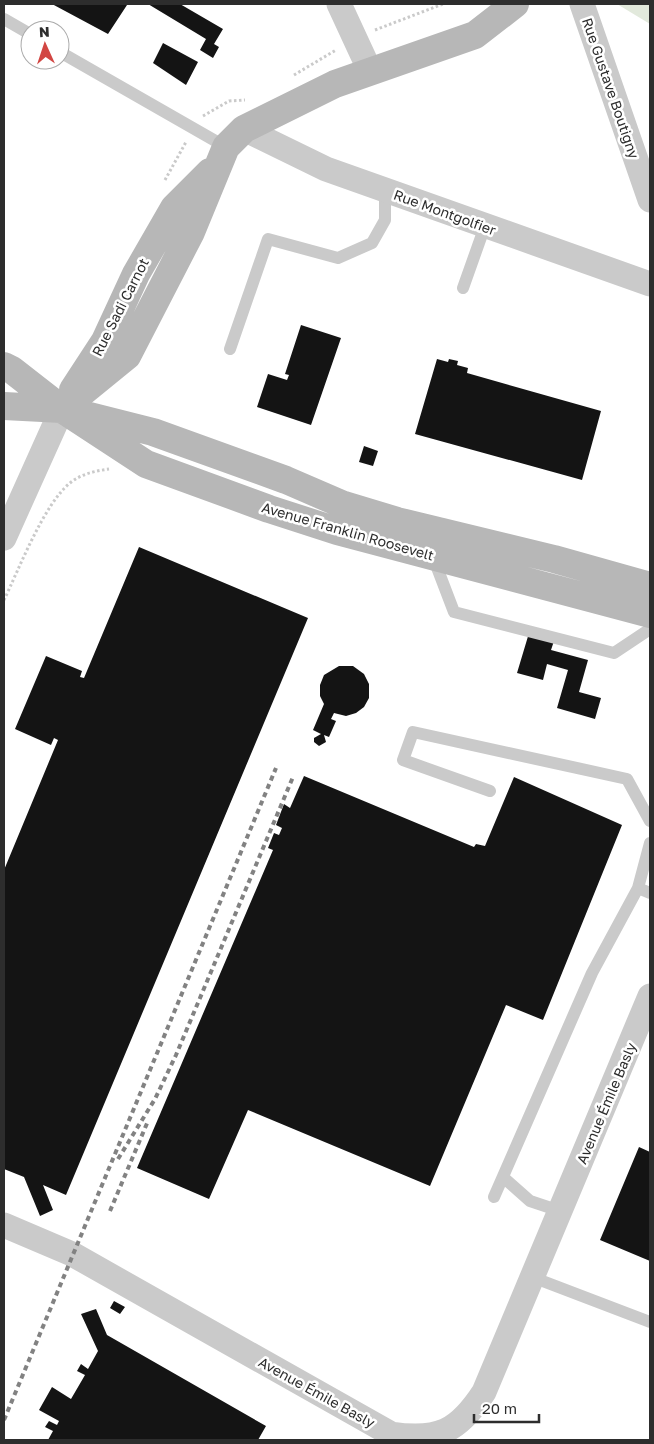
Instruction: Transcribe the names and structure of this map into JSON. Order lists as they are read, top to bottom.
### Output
{
  "streets": {
    "main road": ["Rue Sadi Carnot", "Avenue Franklin Roosevelt"],
    "street": ["Rue Gustave Boutigny", "Rue Montgolfier", "Avenue Émile Basly"]
  },
  "crossings": [
    ["Rue Montgolfier", "Rue Sadi Carnot"],
    ["Rue Sadi Carnot", "Avenue Franklin Roosevelt"]
  ],
  "scale_bar": "20 m",
  "north": "top"
}
